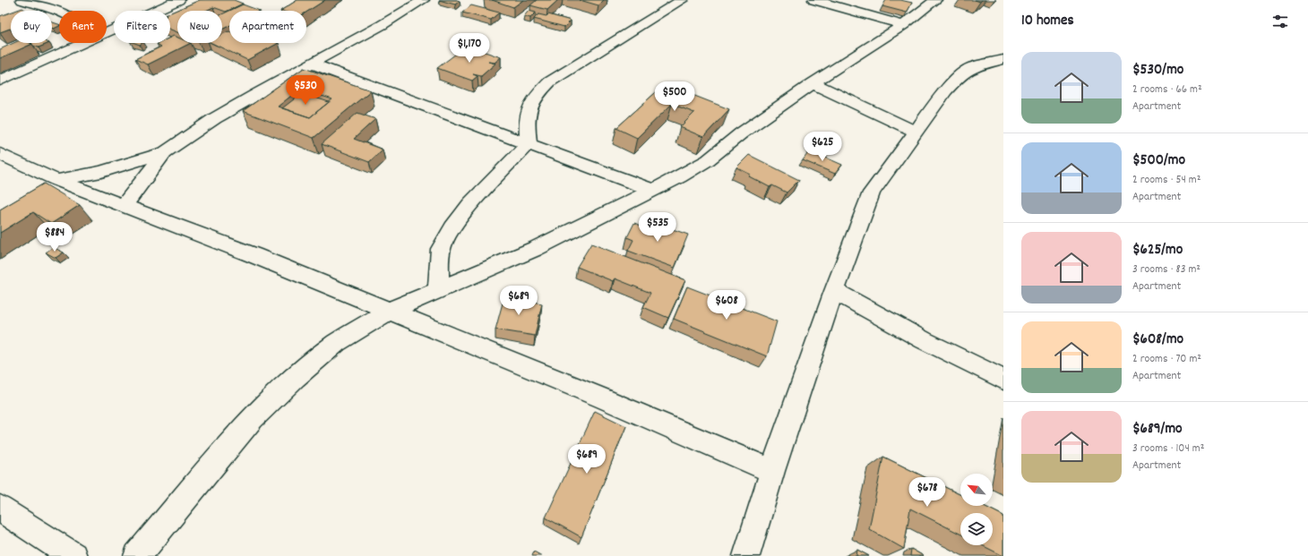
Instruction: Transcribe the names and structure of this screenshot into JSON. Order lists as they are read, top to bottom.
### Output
{
  "north": "top left",
  "page": {
    "heading": "10 homes",
    "chip": [
      "Buy",
      "Rent",
      "Filters",
      "New",
      "Apartment"
    ],
    "price": [
      "$1,170",
      "$530",
      "$500",
      "$625",
      "$535",
      "$884",
      "$689",
      "$608",
      "$689",
      "$678"
    ],
    "list": [
      {
        "name": "$530/mo",
        "note": "2 rooms · 66 m² · Apartment"
      },
      {
        "name": "$500/mo",
        "note": "2 rooms · 54 m² · Apartment"
      },
      {
        "name": "$625/mo",
        "note": "3 rooms · 83 m² · Apartment"
      },
      {
        "name": "$608/mo",
        "note": "2 rooms · 70 m² · Apartment"
      },
      {
        "name": "$689/mo",
        "note": "3 rooms · 104 m² · Apartment"
      }
    ]
  }
}
